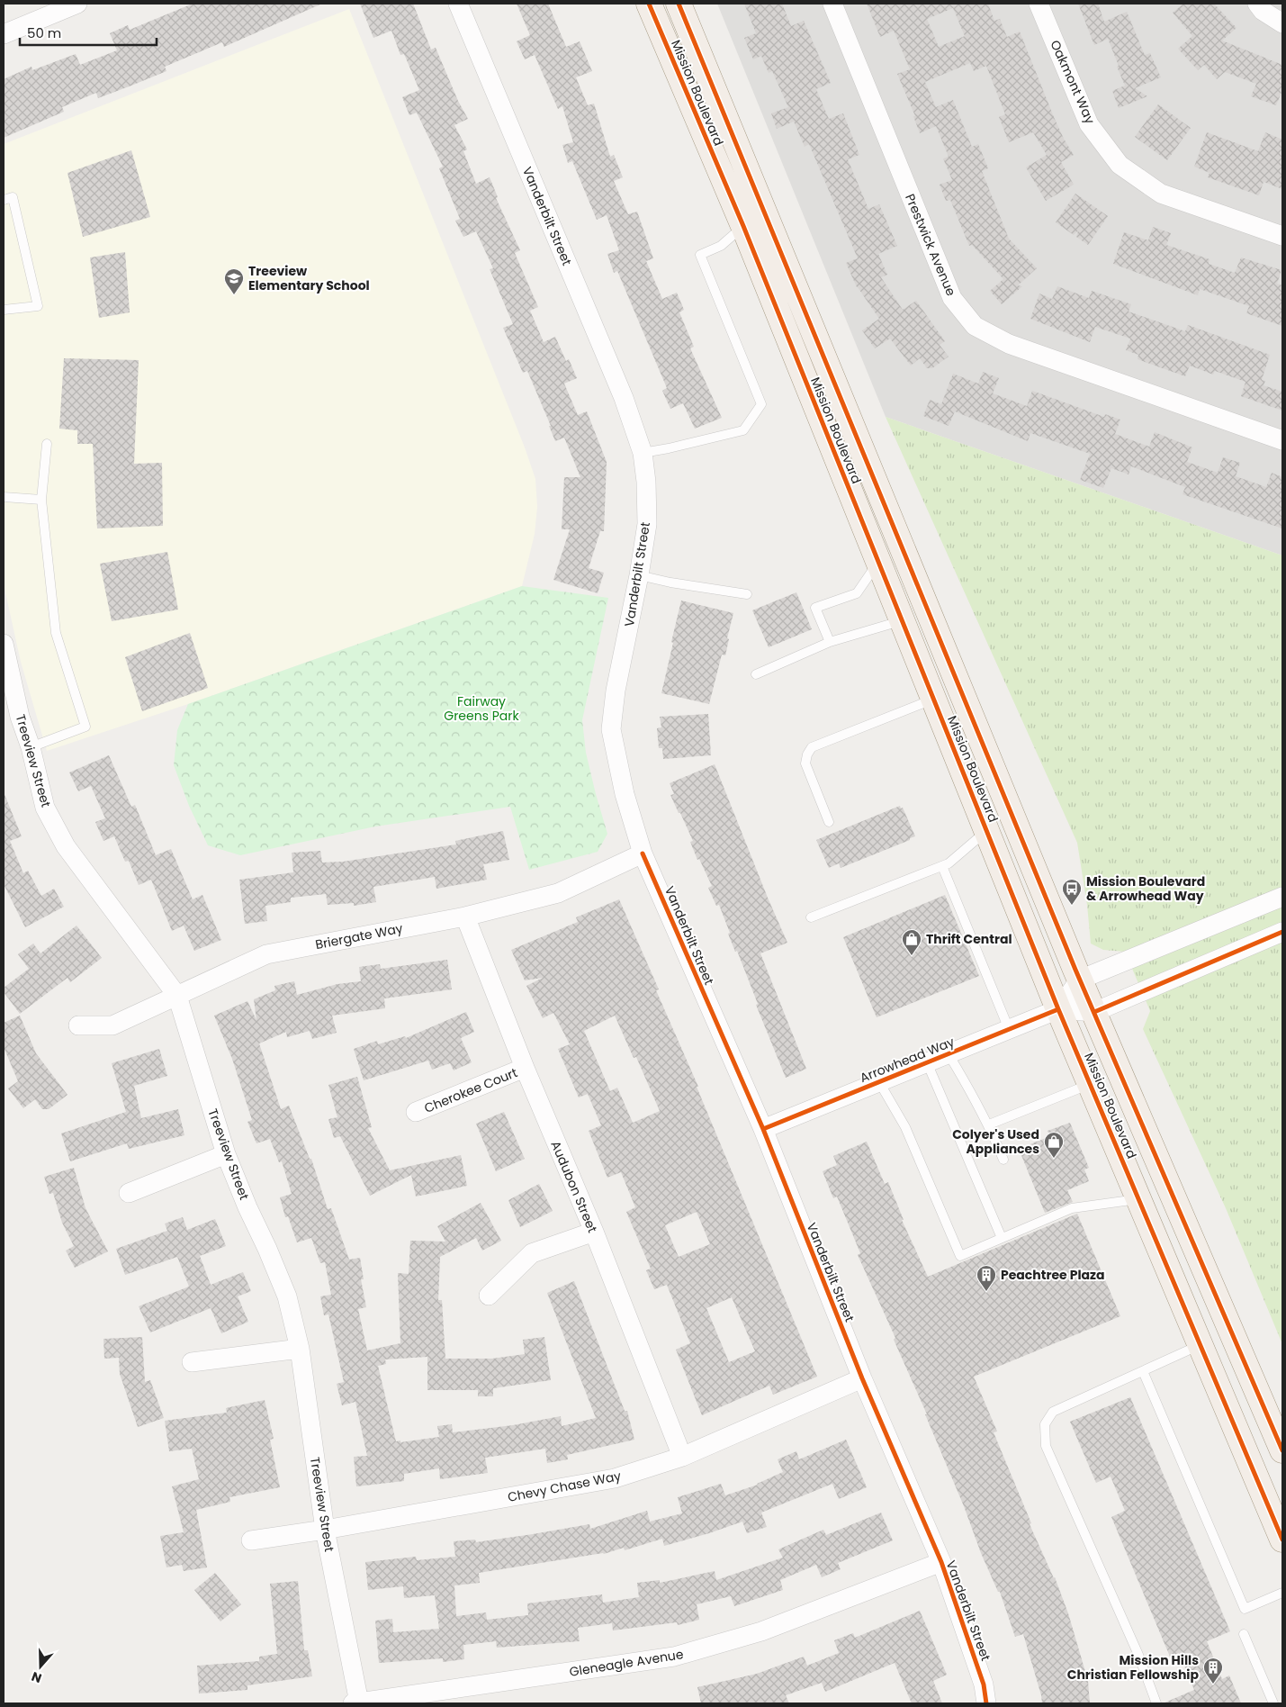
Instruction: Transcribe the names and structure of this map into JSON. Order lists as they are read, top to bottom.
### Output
{
  "streets": {
    "main road": ["Mission Boulevard"],
    "street": [
      "Oakmont Way",
      "Vanderbilt Street",
      "Prestwick Avenue",
      "Treeview Street",
      "Briergate Way",
      "Arrowhead Way",
      "Cherokee Court",
      "Audubon Street",
      "Chevy Chase Way",
      "Gleneagle Avenue"
    ]
  },
  "crossings": [
    ["Mission Boulevard", "Arrowhead Way"],
    ["Vanderbilt Street", "Briergate Way"],
    ["Vanderbilt Street", "Arrowhead Way"],
    ["Vanderbilt Street", "Chevy Chase Way"],
    ["Vanderbilt Street", "Gleneagle Avenue"],
    ["Treeview Street", "Briergate Way"],
    ["Treeview Street", "Chevy Chase Way"],
    ["Treeview Street", "Gleneagle Avenue"],
    ["Briergate Way", "Audubon Street"],
    ["Cherokee Court", "Audubon Street"],
    ["Audubon Street", "Chevy Chase Way"]
  ],
  "parks": ["Fairway Greens Park"],
  "places": {
    "school or university": ["Treeview Elementary School"],
    "bus stop": ["Mission Boulevard & Arrowhead Way"],
    "shop": ["Thrift Central", "Colyer's Used Appliances"],
    "building": ["Peachtree Plaza", "Mission Hills Christian Fellowship"]
  },
  "scale_bar": "50 m",
  "north": "bottom"
}
